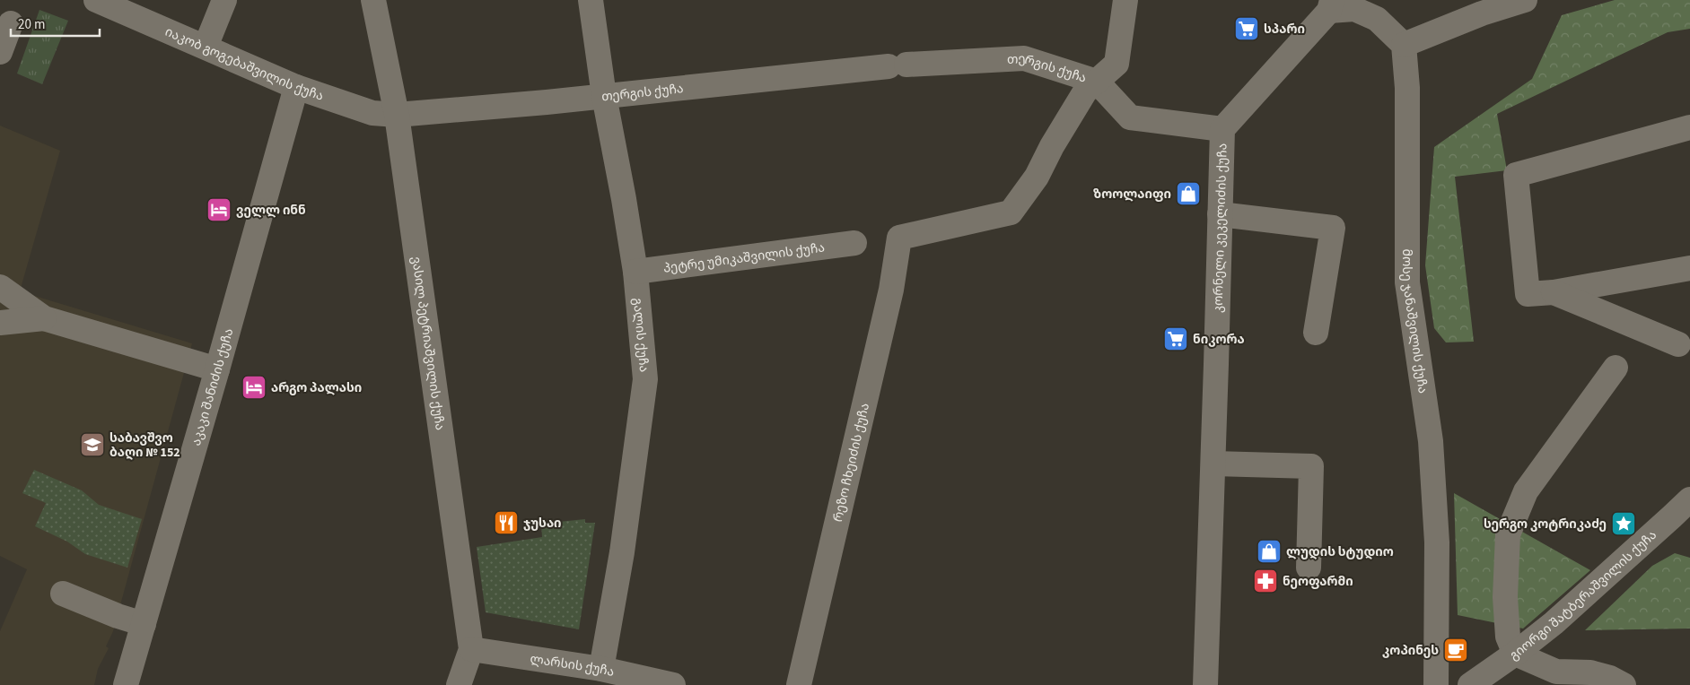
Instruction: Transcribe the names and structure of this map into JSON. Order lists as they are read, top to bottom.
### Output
{
  "streets": {
    "street": [
      "იაკობ გოგებაშვილის ქუჩა",
      "თერგის ქუჩა",
      "კორნელი კეკელიძის ქუჩა",
      "პეტრე უმიკაშვილის ქუჩა",
      "მოსე ჯანაშვილის ქუჩა",
      "გალის ქუჩა",
      "ვასილ პეტრიაშვილის ქუჩა",
      "აკაკი შანიძის ქუჩა",
      "რეზო ჩხეიძის ქუჩა",
      "გიორგი შატბერაშვილის ქუჩა",
      "ლარსის ქუჩა"
    ]
  },
  "crossings": [
    ["იაკობ გოგებაშვილის ქუჩა", "თერგის ქუჩა"],
    ["იაკობ გოგებაშვილის ქუჩა", "ვასილ პეტრიაშვილის ქუჩა"],
    ["იაკობ გოგებაშვილის ქუჩა", "აკაკი შანიძის ქუჩა"],
    ["თერგის ქუჩა", "კორნელი კეკელიძის ქუჩა"],
    ["თერგის ქუჩა", "გალის ქუჩა"],
    ["თერგის ქუჩა", "ვასილ პეტრიაშვილის ქუჩა"],
    ["თერგის ქუჩა", "რეზო ჩხეიძის ქუჩა"],
    ["პეტრე უმიკაშვილის ქუჩა", "გალის ქუჩა"],
    ["გალის ქუჩა", "ლარსის ქუჩა"],
    ["ვასილ პეტრიაშვილის ქუჩა", "ლარსის ქუჩა"]
  ],
  "places": {
    "supermarket": ["სპარი", "ნიკორა"],
    "shop": ["ზოოლაიფი", "ლუდის სტუდიო"],
    "hotel": ["ველლ ინნ", "არგო პალასი"],
    "school or university": ["საბავშვო ბაღი № 152"],
    "restaurant": ["ჯუსაი"],
    "place": ["სერგო კოტრიკაძე"],
    "pharmacy": ["ნეოფარმი"],
    "cafe": ["კოპინეს"]
  },
  "scale_bar": "20 m"
}
